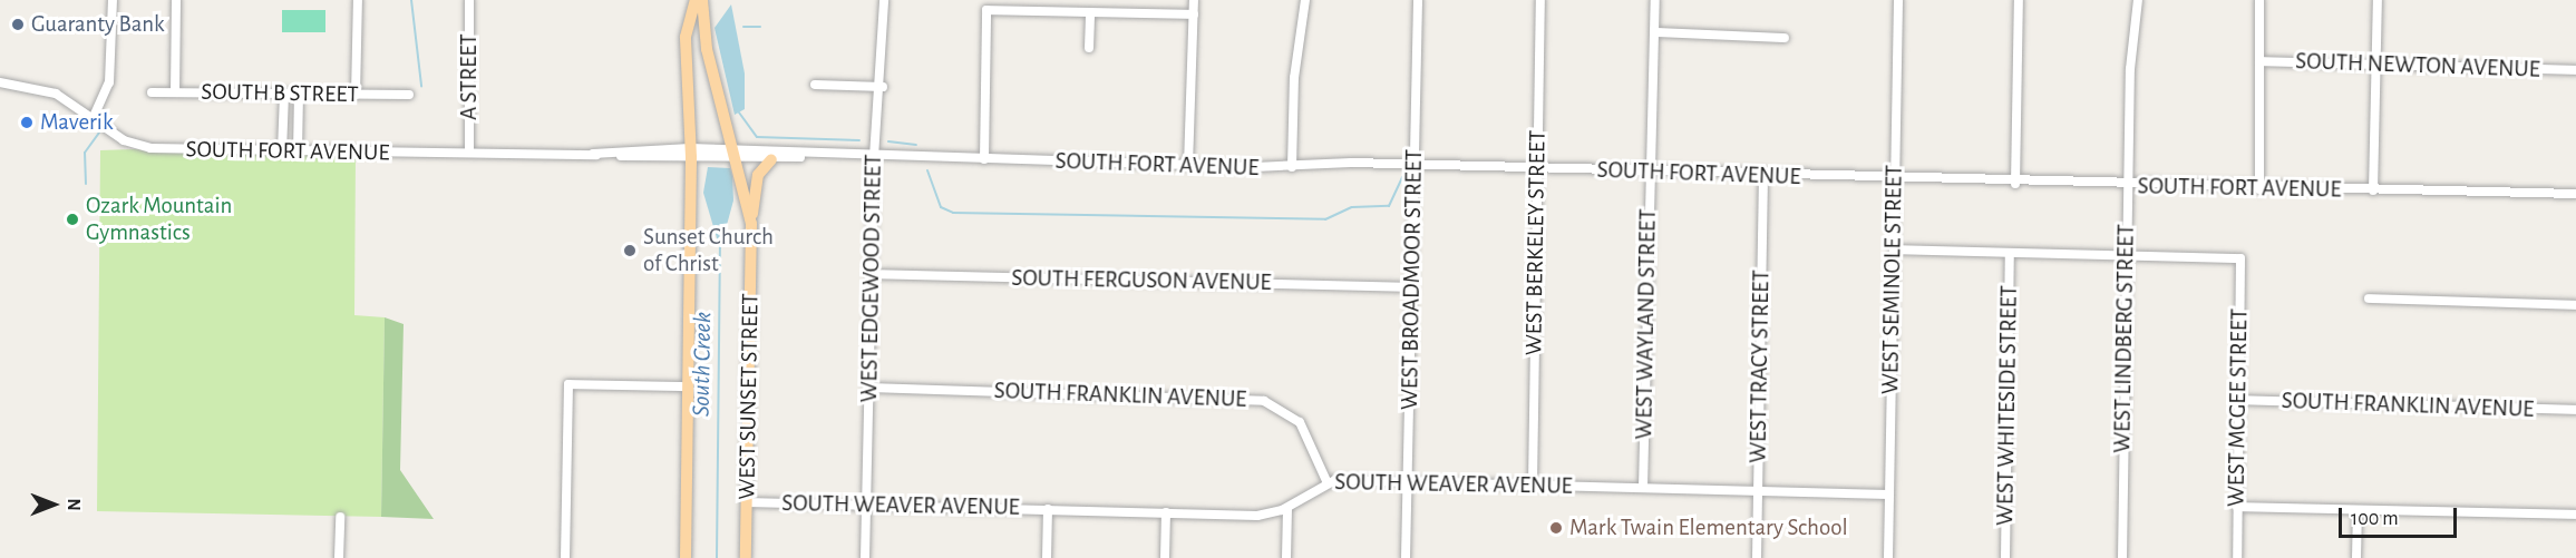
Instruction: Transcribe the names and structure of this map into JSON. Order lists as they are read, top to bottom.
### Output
{
  "streets": {
    "main road": ["WEST SUNSET STREET"],
    "street": [
      "SOUTH NEWTON AVENUE",
      "A STREET",
      "SOUTH B STREET",
      "SOUTH FORT AVENUE",
      "WEST BERKELEY STREET",
      "WEST EDGEWOOD STREET",
      "WEST BROADMOOR STREET",
      "WEST SEMINOLE STREET",
      "SOUTH FERGUSON AVENUE",
      "WEST WAYLAND STREET",
      "WEST LINDBERG STREET",
      "WEST TRACY STREET",
      "SOUTH FRANKLIN AVENUE",
      "WEST WHITESIDE STREET",
      "WEST MCGEE STREET",
      "SOUTH WEAVER AVENUE"
    ]
  },
  "crossings": [
    ["A STREET", "SOUTH FORT AVENUE"],
    ["SOUTH FORT AVENUE", "WEST BERKELEY STREET"],
    ["SOUTH FORT AVENUE", "WEST EDGEWOOD STREET"],
    ["SOUTH FORT AVENUE", "WEST BROADMOOR STREET"],
    ["SOUTH FORT AVENUE", "WEST SEMINOLE STREET"],
    ["SOUTH FORT AVENUE", "WEST WAYLAND STREET"],
    ["SOUTH FORT AVENUE", "WEST LINDBERG STREET"],
    ["SOUTH FORT AVENUE", "WEST TRACY STREET"],
    ["SOUTH FORT AVENUE", "WEST SUNSET STREET"],
    ["WEST BERKELEY STREET", "SOUTH WEAVER AVENUE"],
    ["WEST EDGEWOOD STREET", "SOUTH FERGUSON AVENUE"],
    ["WEST EDGEWOOD STREET", "SOUTH FRANKLIN AVENUE"],
    ["WEST EDGEWOOD STREET", "SOUTH WEAVER AVENUE"],
    ["WEST BROADMOOR STREET", "SOUTH FERGUSON AVENUE"],
    ["WEST BROADMOOR STREET", "SOUTH WEAVER AVENUE"],
    ["WEST SEMINOLE STREET", "SOUTH WEAVER AVENUE"],
    ["WEST WAYLAND STREET", "SOUTH WEAVER AVENUE"],
    ["WEST LINDBERG STREET", "WEST MCGEE STREET"],
    ["WEST TRACY STREET", "SOUTH WEAVER AVENUE"],
    ["SOUTH FRANKLIN AVENUE", "WEST MCGEE STREET"],
    ["SOUTH FRANKLIN AVENUE", "SOUTH WEAVER AVENUE"],
    ["WEST SUNSET STREET", "SOUTH WEAVER AVENUE"]
  ],
  "water": ["South Creek"],
  "places": [
    "Guaranty Bank",
    "Maverik",
    "Ozark Mountain Gymnastics",
    "Sunset Church of Christ",
    "Mark Twain Elementary School"
  ],
  "scale_bar": "100 m",
  "north": "right"
}
